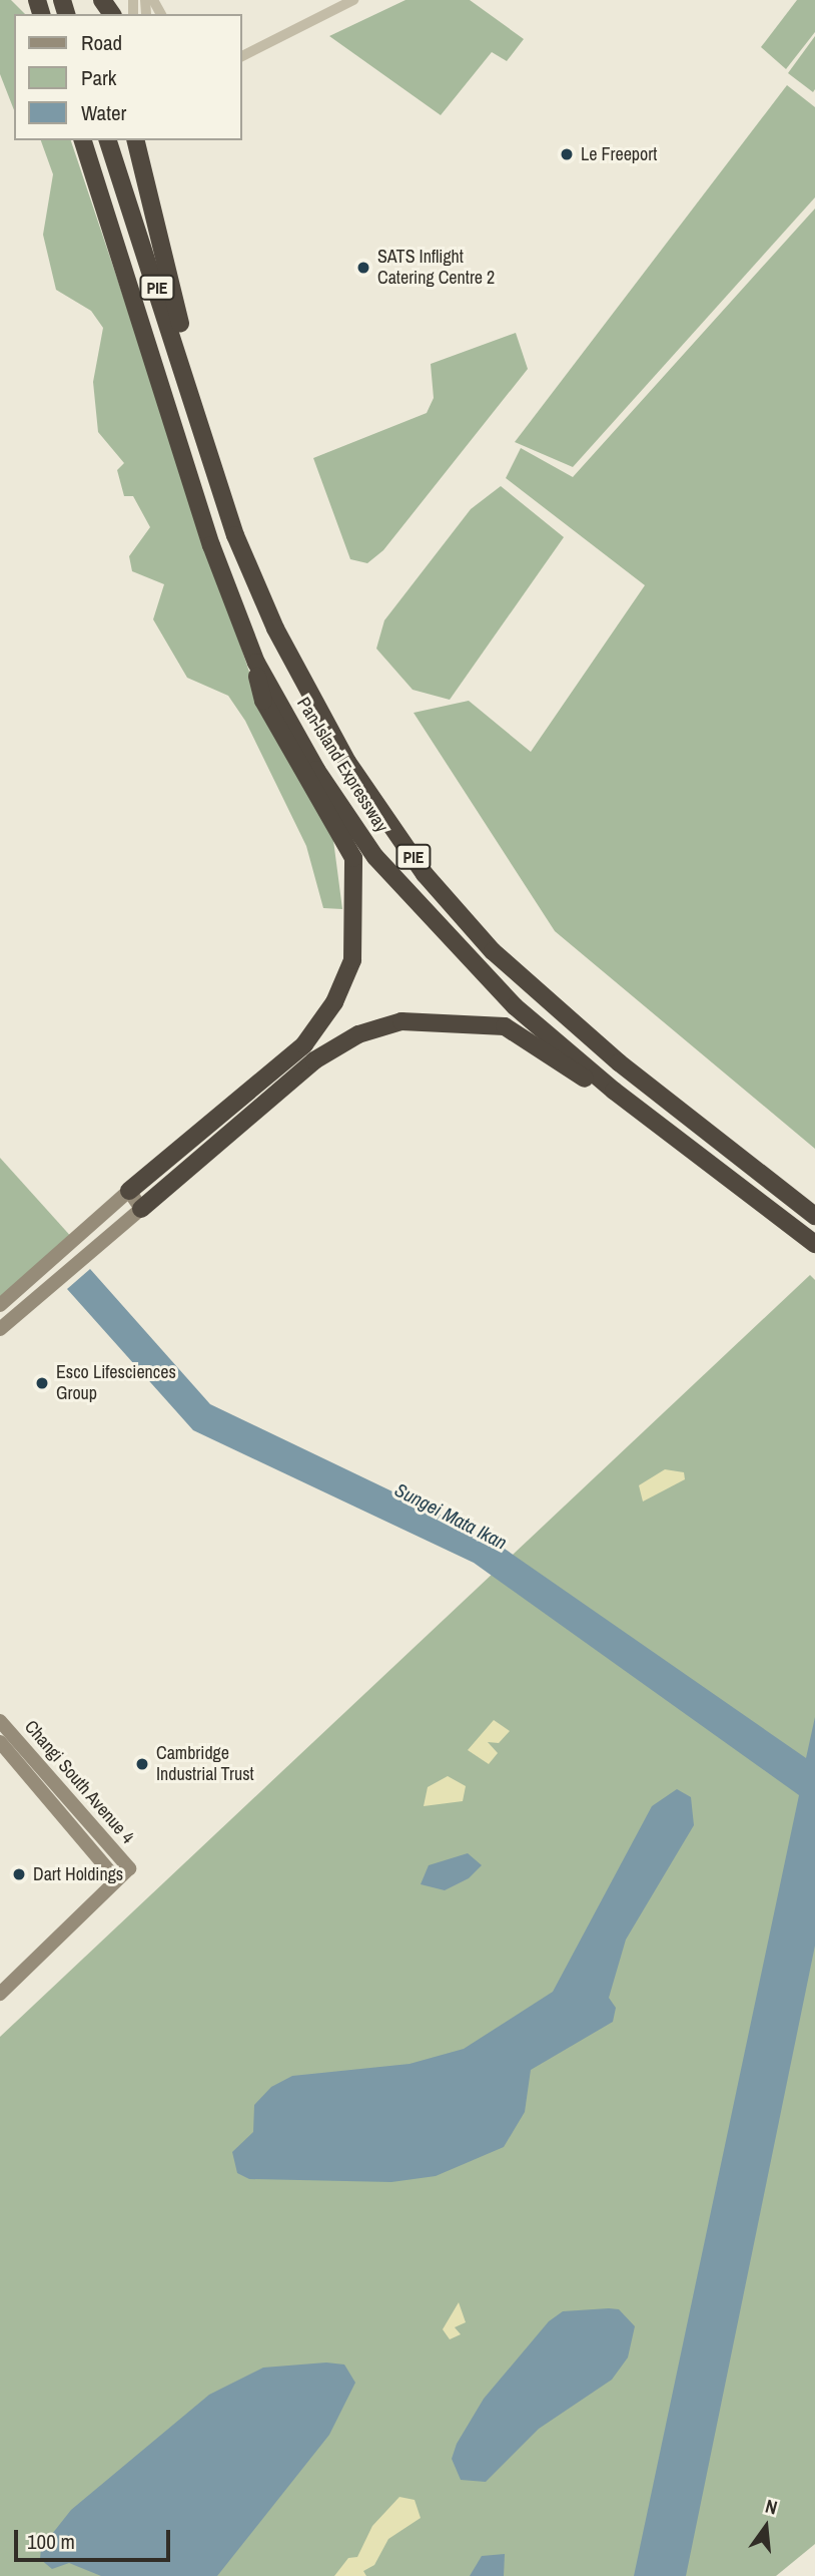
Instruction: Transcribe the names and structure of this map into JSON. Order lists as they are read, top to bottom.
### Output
{
  "streets": {
    "highway": ["PIE", "Pan-Island Expressway"],
    "street": ["Changi South Avenue 4"]
  },
  "crossings": [
    ["PIE", "Pan-Island Expressway"]
  ],
  "water": ["Sungei Mata Ikan"],
  "places": [
    "Le Freeport",
    "SATS Inflight Catering Centre 2",
    "Esco Lifesciences Group",
    "Cambridge Industrial Trust",
    "Dart Holdings"
  ],
  "legend": ["Road", "Park", "Water"],
  "scale_bar": "100 m",
  "north": "top"
}
